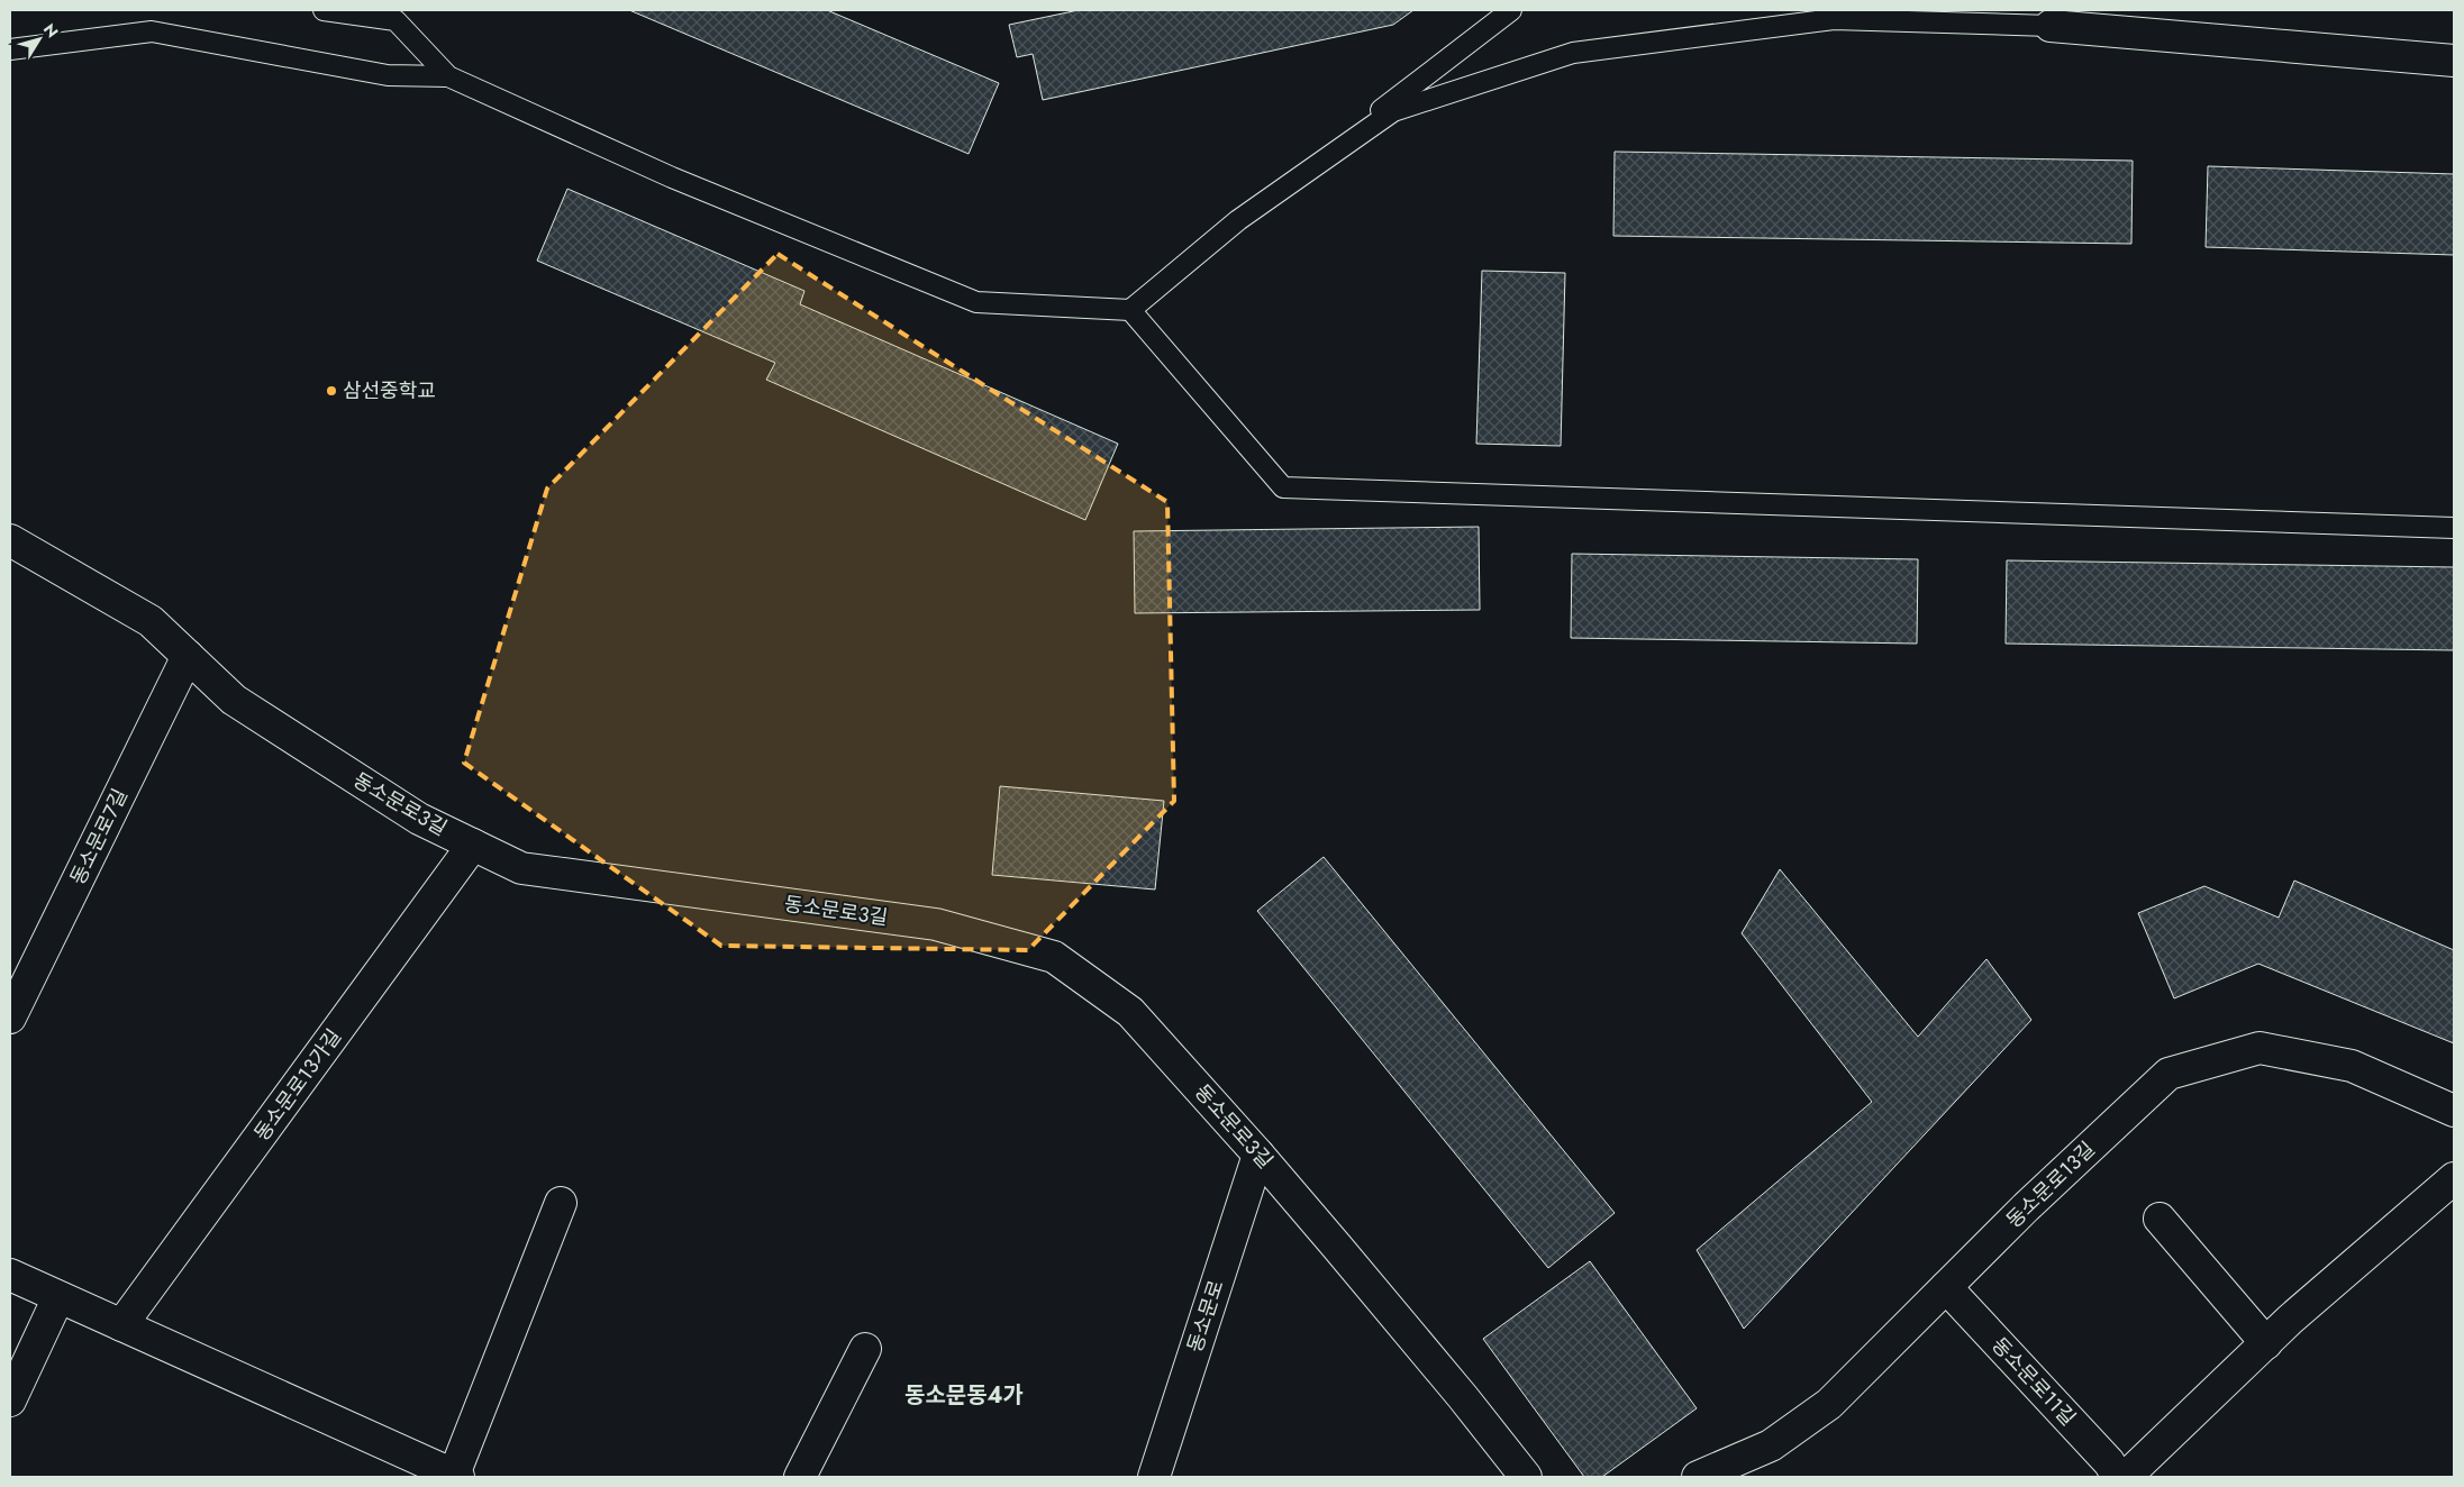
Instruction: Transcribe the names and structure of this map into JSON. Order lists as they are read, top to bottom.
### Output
{
  "streets": {
    "street": [
      "동소문로3길",
      "동소문로7길",
      "동소문로13가길",
      "동소문로13길",
      "동소문로",
      "동소문로11길"
    ]
  },
  "crossings": [
    ["동소문로3길", "동소문로7길"],
    ["동소문로3길", "동소문로13가길"],
    ["동소문로3길", "동소문로"],
    ["동소문로13길", "동소문로11길"]
  ],
  "districts": ["동소문동4가"],
  "places": ["삼선중학교"],
  "north": "top right"
}
